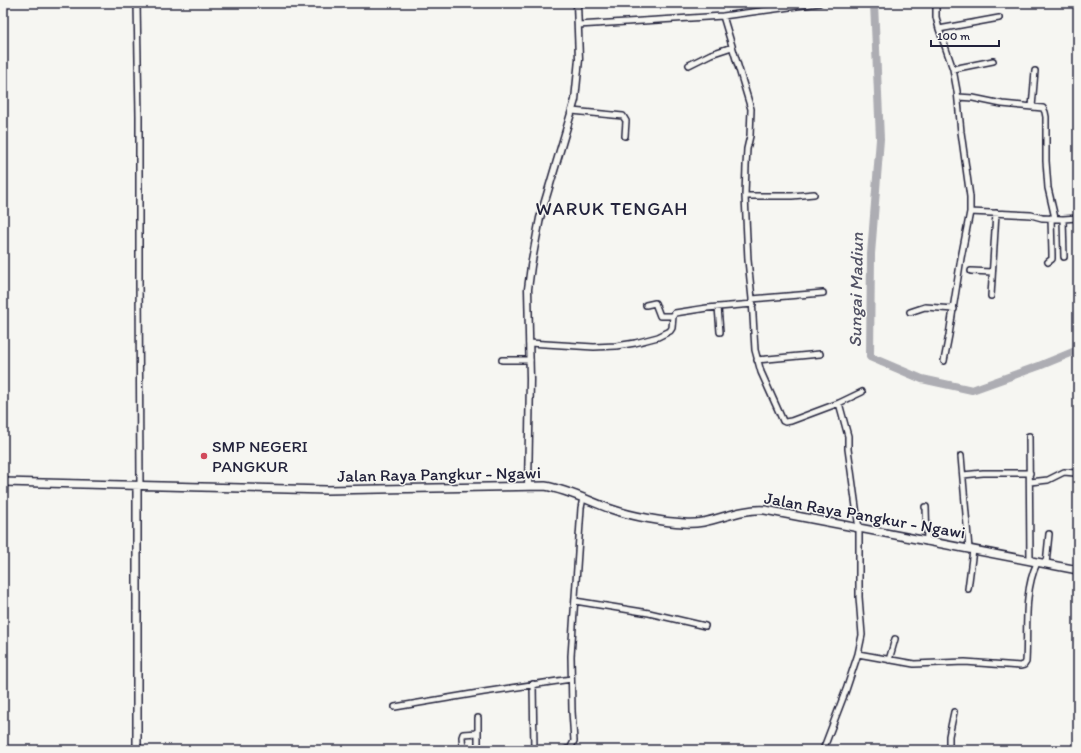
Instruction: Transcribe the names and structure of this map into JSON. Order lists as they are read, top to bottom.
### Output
{
  "streets": {
    "main road": ["Jalan Raya Pangkur - Ngawi"]
  },
  "districts": ["WARUK TENGAH"],
  "water": ["Sungai Madiun"],
  "places": ["SMP NEGERI PANGKUR"],
  "scale_bar": "100 m"
}
